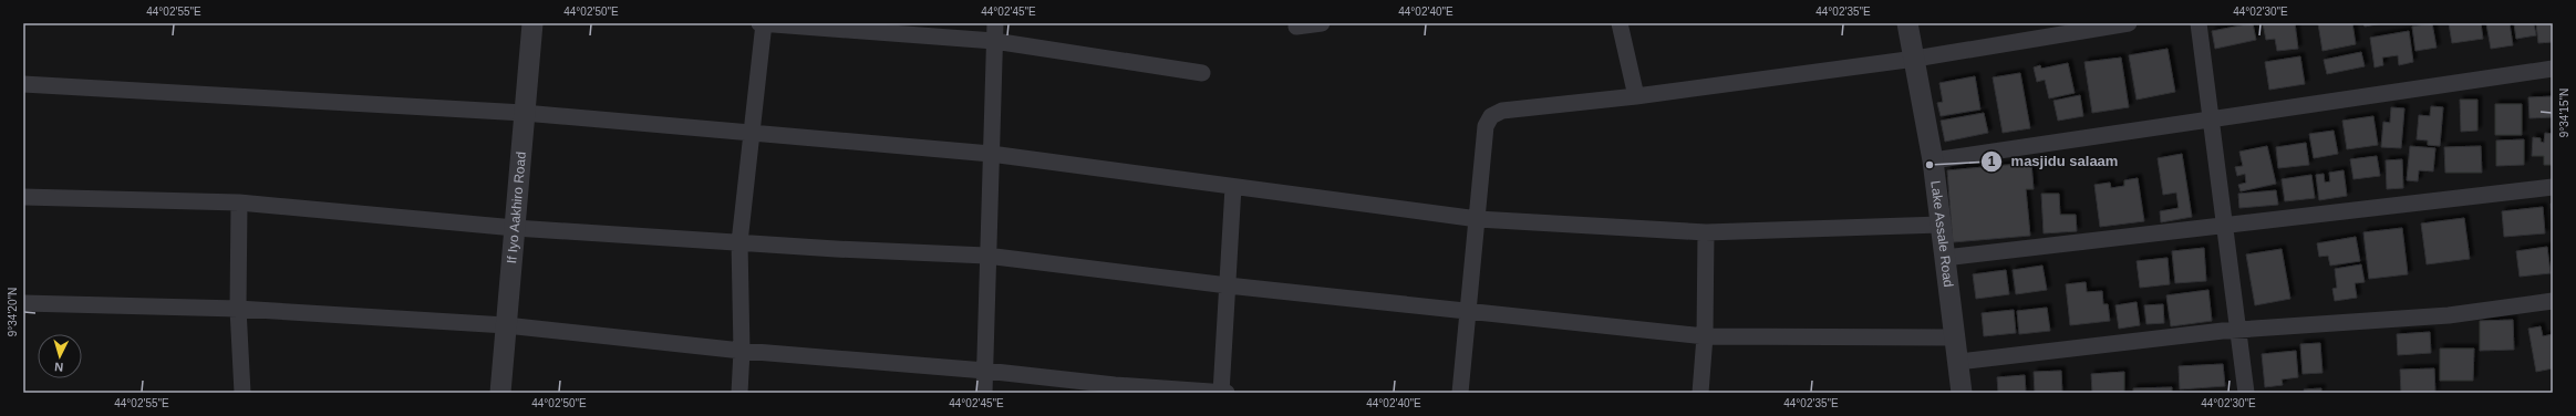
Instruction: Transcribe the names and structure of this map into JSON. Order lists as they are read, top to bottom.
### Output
{
  "streets": {
    "street": ["If Iyo Aakhiro Road", "Lake Assale Road"]
  },
  "places": ["masjidu salaam"],
  "north": "bottom",
  "coordinates": [
    "44°02'55\"E",
    "44°02'50\"E",
    "44°02'45\"E",
    "44°02'40\"E",
    "44°02'35\"E",
    "44°02'30\"E",
    "9°34'15\"N",
    "9°34'20\"N"
  ]
}
